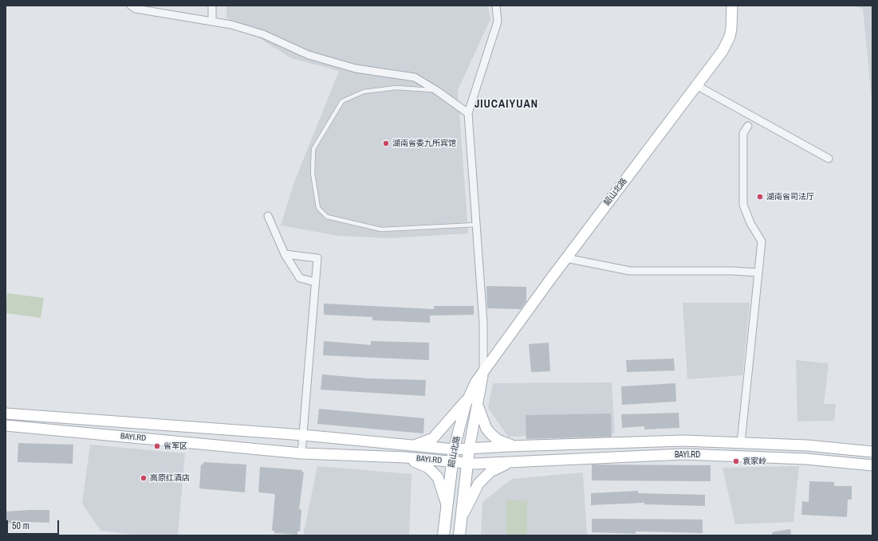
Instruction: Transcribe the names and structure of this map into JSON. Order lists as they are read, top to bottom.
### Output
{
  "streets": {
    "main road": ["韶山北路", "BAYI.RD"]
  },
  "crossings": [
    ["韶山北路", "BAYI.RD"]
  ],
  "districts": ["JIUCAIYUAN"],
  "places": [
    "湖南省委九所宾馆",
    "湖南省司法厅",
    "省军区",
    "袁家岭",
    "高原红酒店"
  ],
  "scale_bar": "50 m"
}
